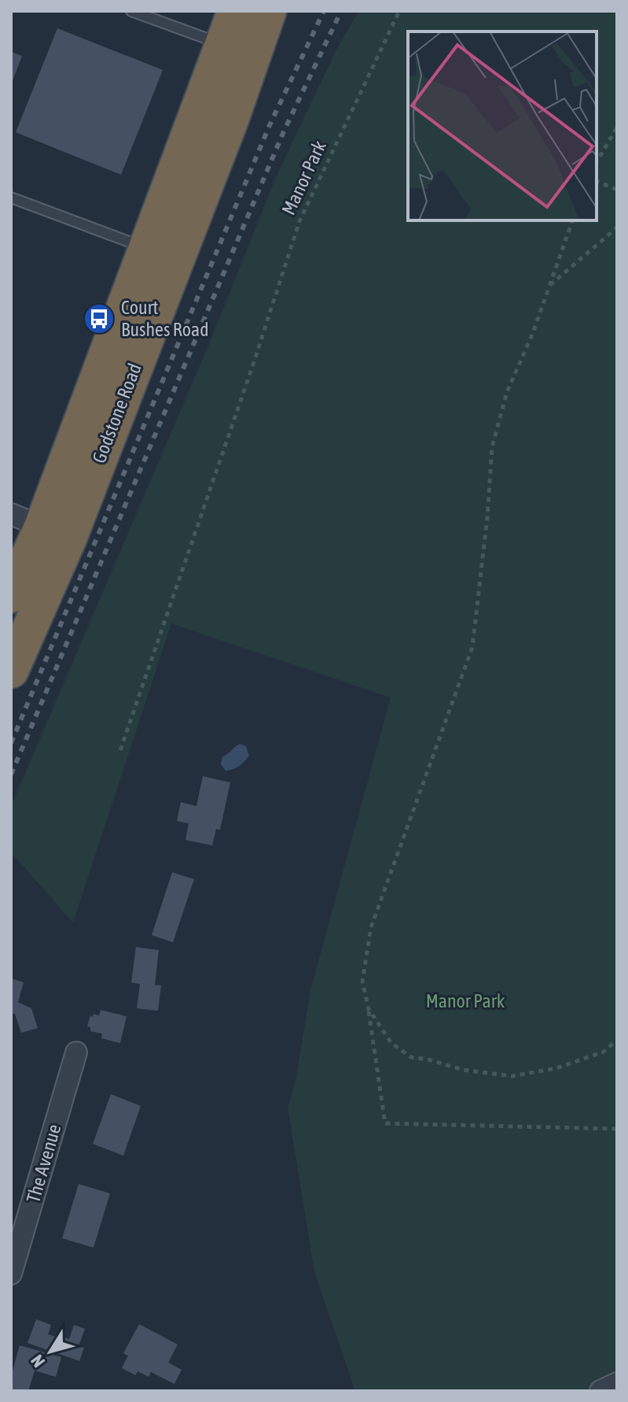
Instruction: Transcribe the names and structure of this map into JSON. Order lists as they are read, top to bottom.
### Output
{
  "streets": {
    "highway": ["Godstone Road"],
    "street": ["The Avenue"],
    "path": ["Manor Park"]
  },
  "parks": ["Manor Park"],
  "places": {
    "bus stop": ["Court Bushes Road"]
  },
  "north": "bottom left"
}
